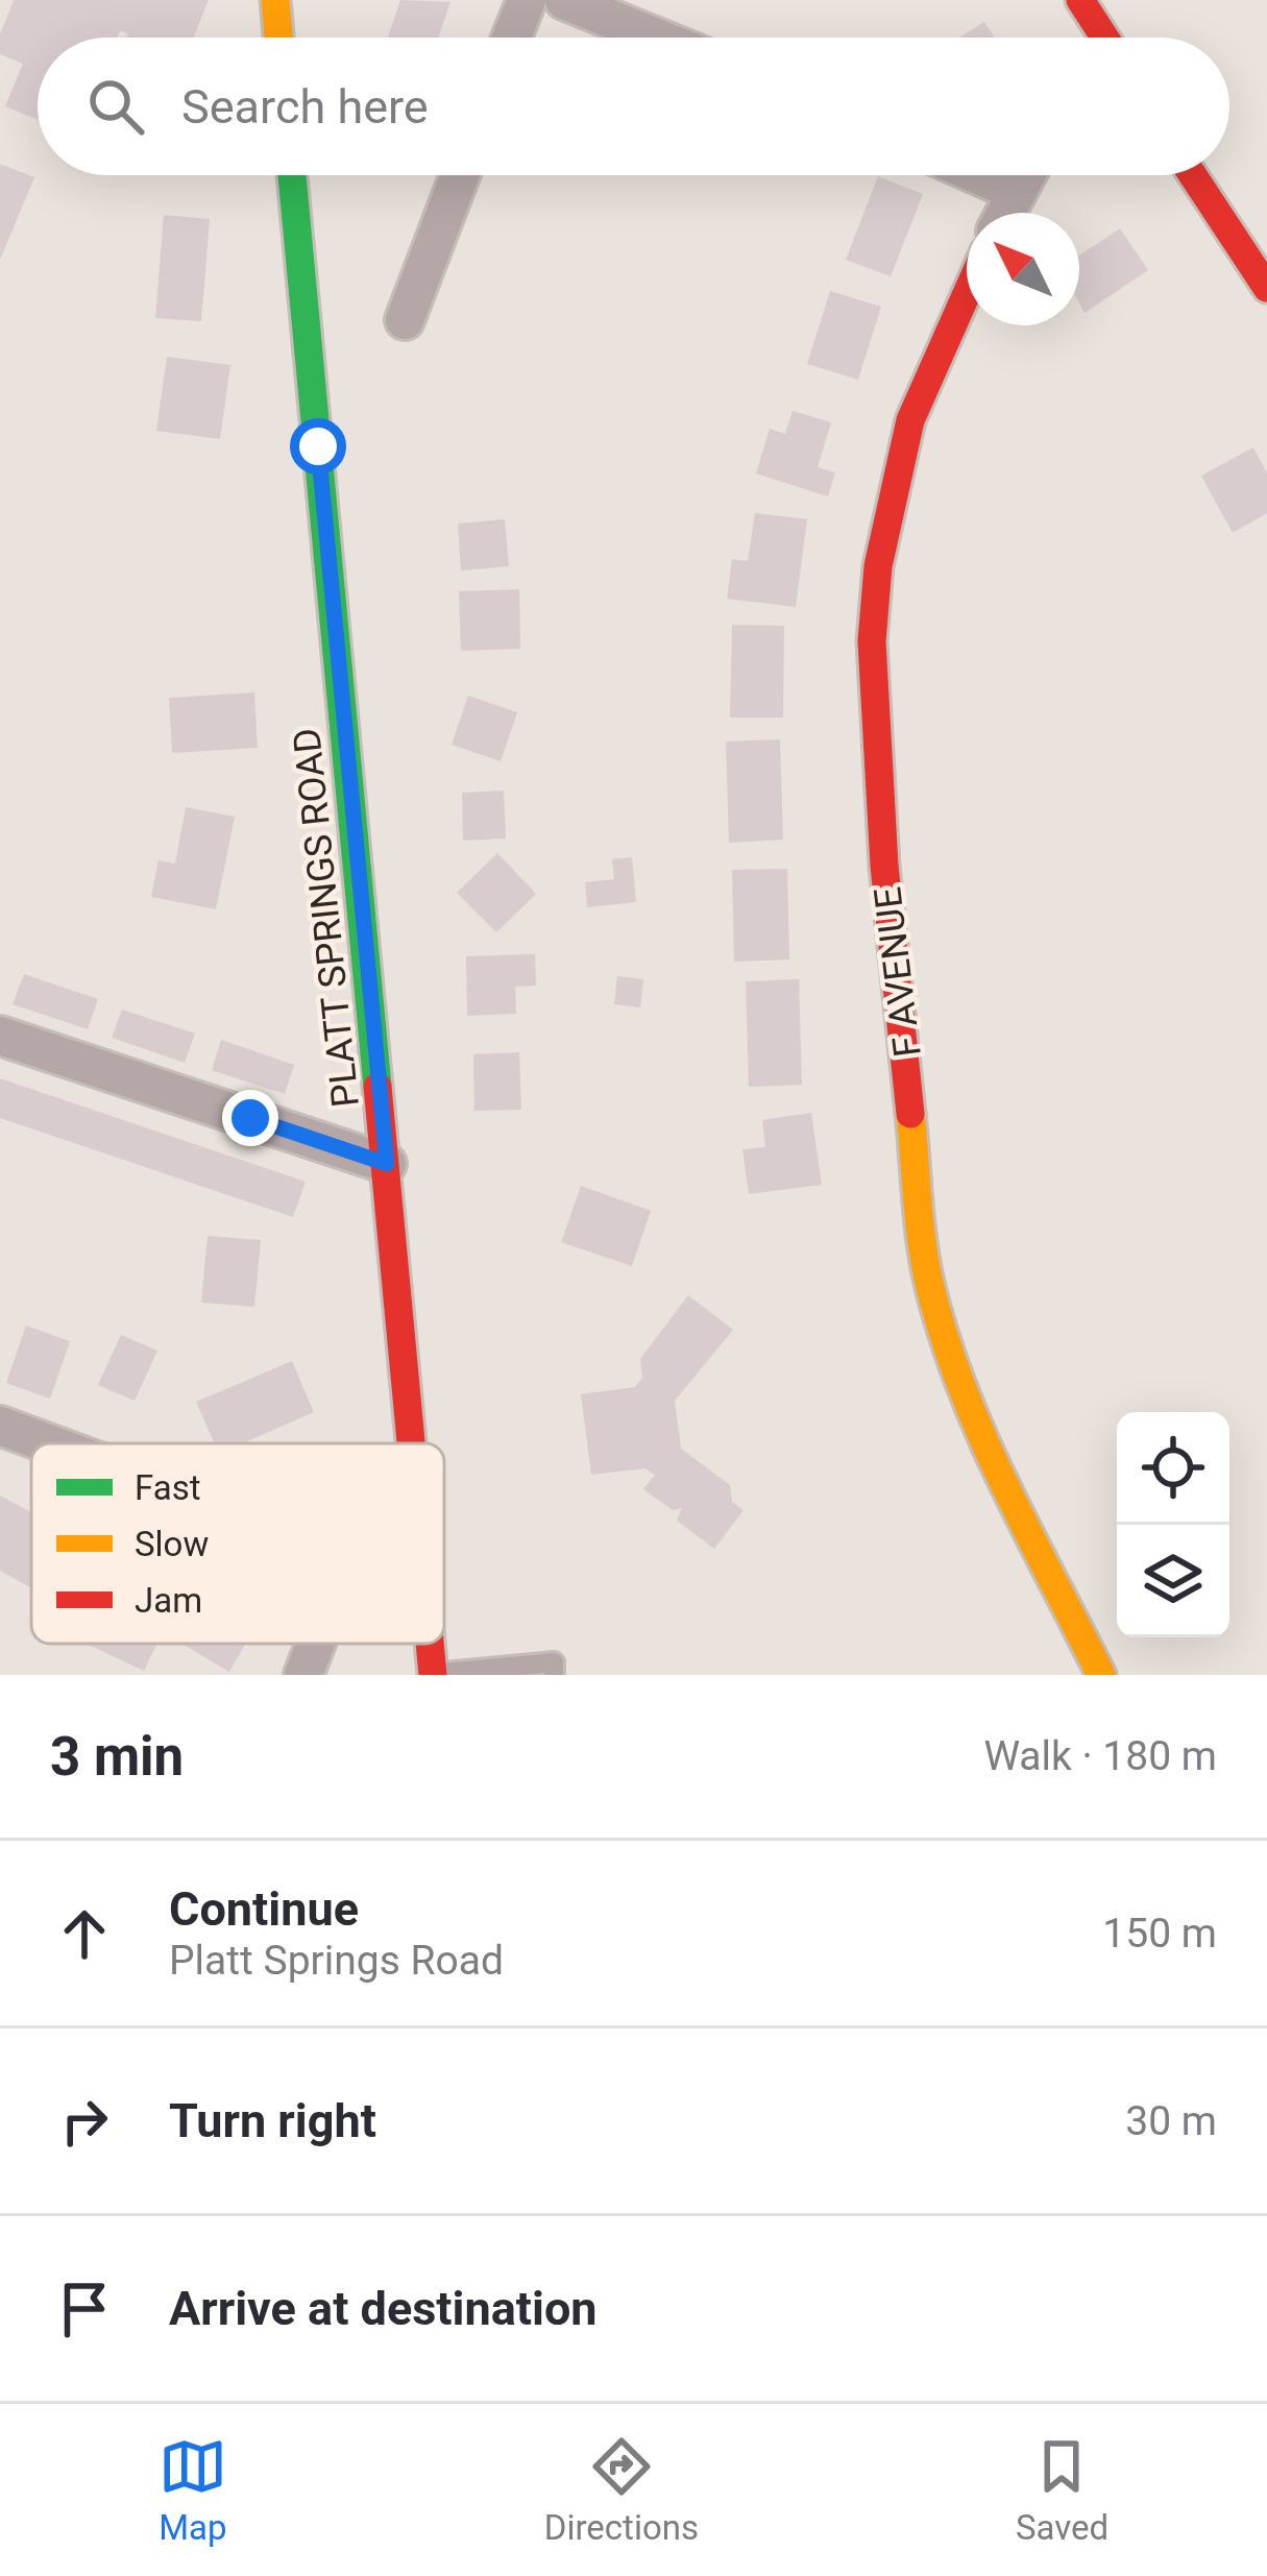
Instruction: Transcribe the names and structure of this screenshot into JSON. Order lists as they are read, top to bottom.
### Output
{
  "streets": {
    "main road": ["PLATT SPRINGS ROAD", "F AVENUE"]
  },
  "legend": ["Fast", "Slow", "Jam"],
  "north": "top left",
  "page": {
    "search": "Search here",
    "heading": ["3 min", "Walk · 180 m"],
    "list": [
      ["Continue", "Platt Springs Road", "150 m"],
      ["Turn right", "30 m"],
      "Arrive at destination"
    ],
    "nav": ["Map", "Directions", "Saved"]
  }
}
